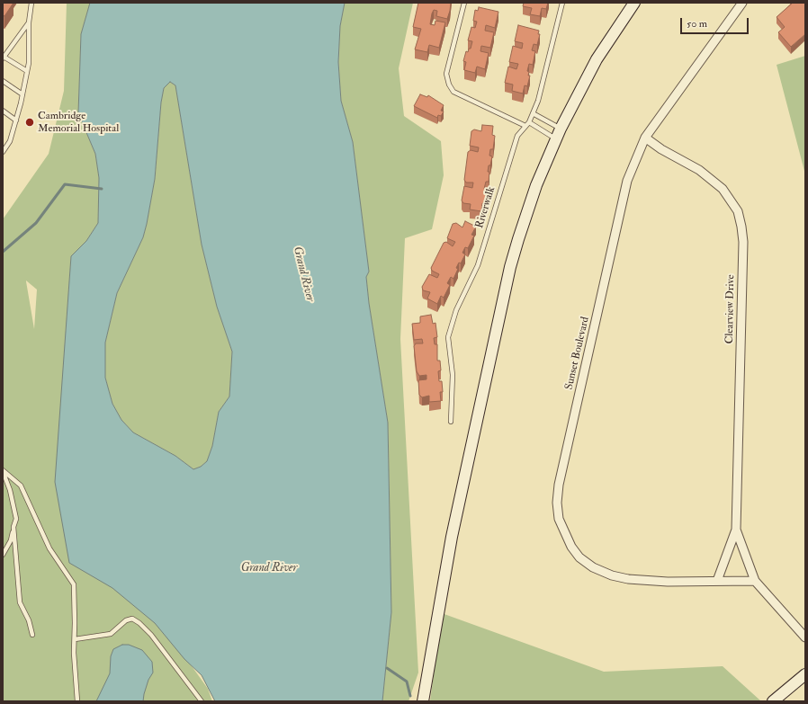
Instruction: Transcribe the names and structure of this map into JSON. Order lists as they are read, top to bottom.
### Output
{
  "streets": {
    "street": ["Clearview Drive", "Sunset Boulevard"],
    "lane": ["Riverwalk"]
  },
  "crossings": [
    ["Clearview Drive", "Sunset Boulevard"]
  ],
  "water": ["Grand River"],
  "places": ["Cambridge Memorial Hospital"],
  "scale_bar": "50 m"
}
